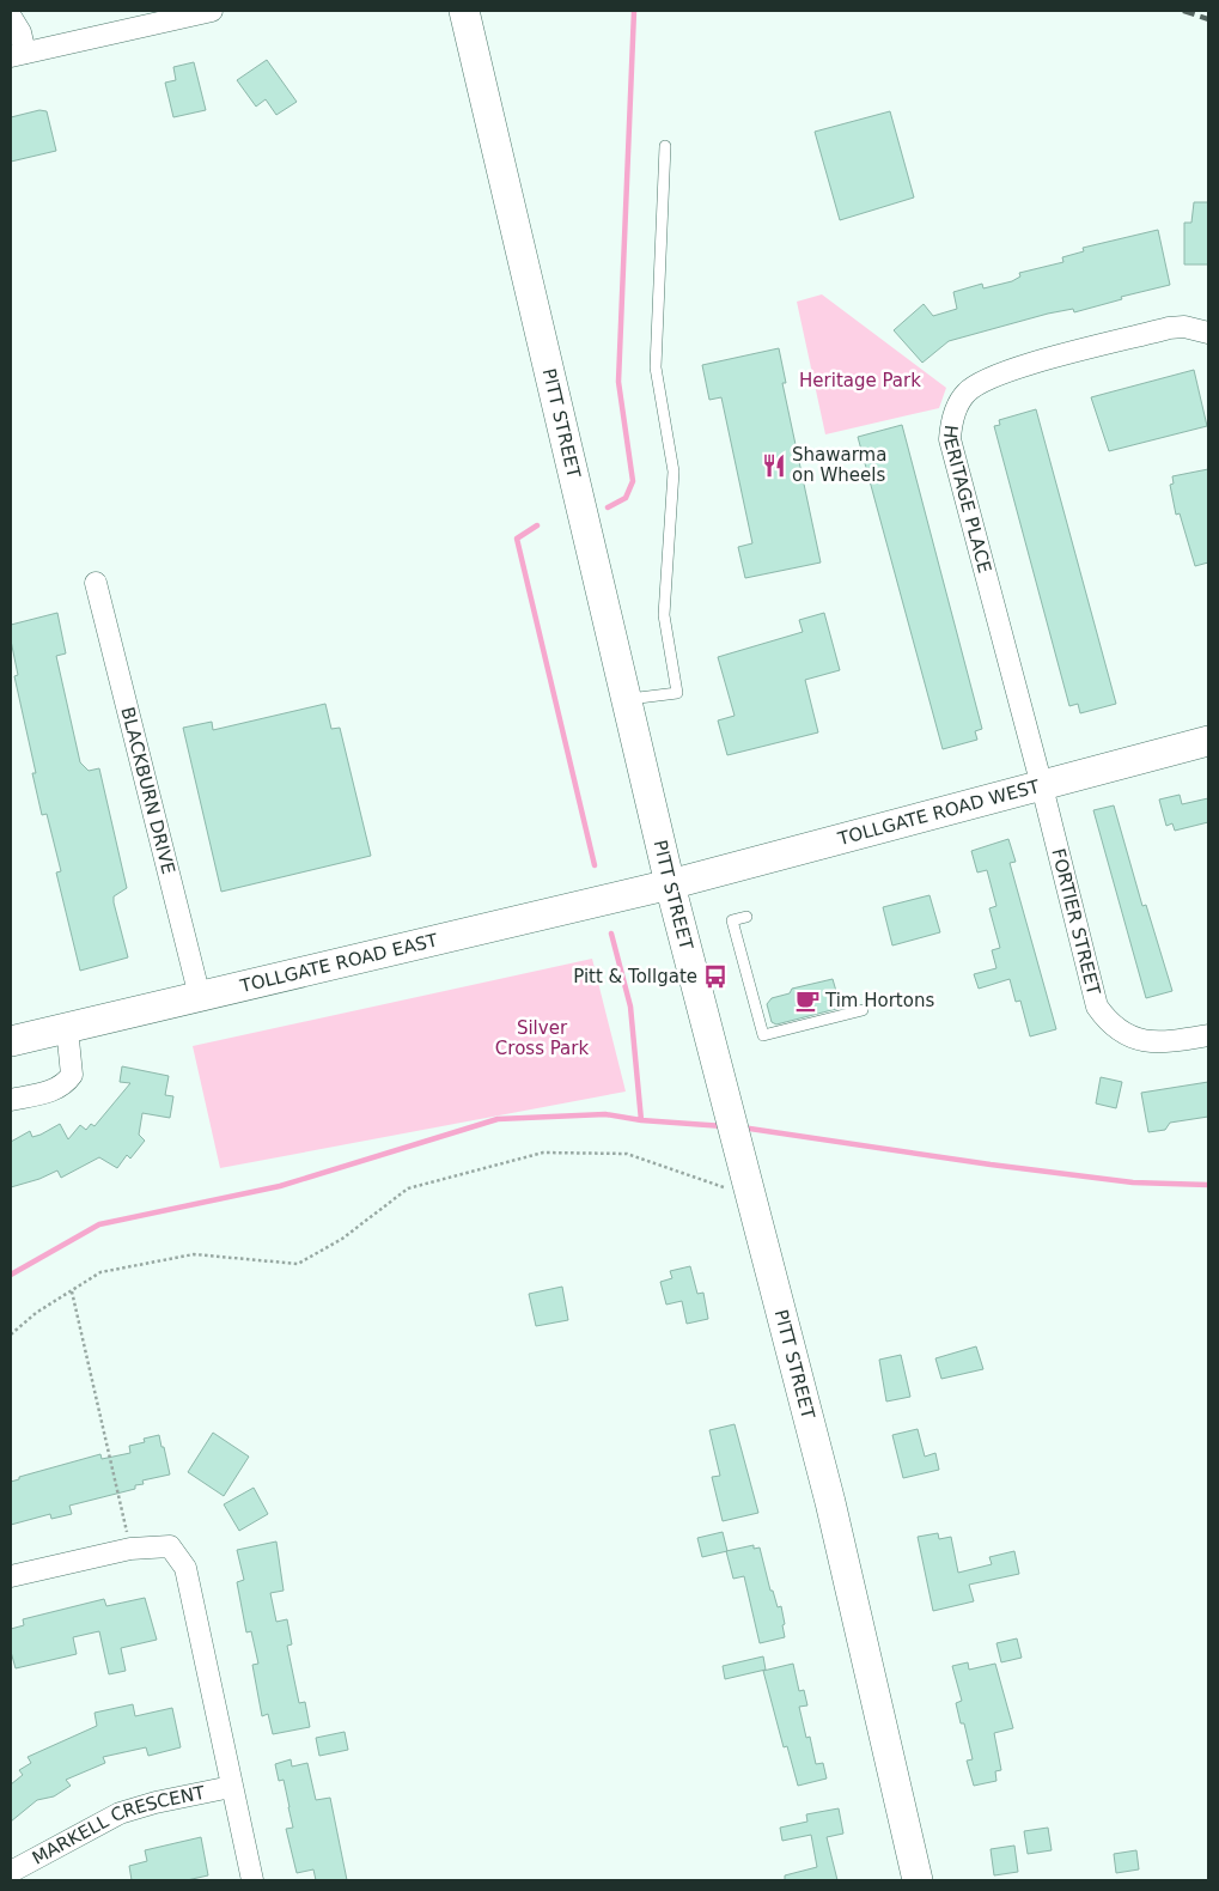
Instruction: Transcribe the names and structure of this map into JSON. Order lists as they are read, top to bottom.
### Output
{
  "streets": {
    "street": [
      "PITT STREET",
      "HERITAGE PLACE",
      "BLACKBURN DRIVE",
      "TOLLGATE ROAD WEST",
      "FORTIER STREET",
      "TOLLGATE ROAD EAST",
      "MARKELL CRESCENT"
    ]
  },
  "crossings": [
    ["PITT STREET", "TOLLGATE ROAD WEST"],
    ["PITT STREET", "TOLLGATE ROAD EAST"],
    ["HERITAGE PLACE", "TOLLGATE ROAD WEST"],
    ["HERITAGE PLACE", "FORTIER STREET"],
    ["BLACKBURN DRIVE", "TOLLGATE ROAD EAST"],
    ["TOLLGATE ROAD WEST", "FORTIER STREET"],
    ["TOLLGATE ROAD WEST", "TOLLGATE ROAD EAST"]
  ],
  "parks": ["Heritage Park", "Silver Cross Park"],
  "places": {
    "restaurant": ["Shawarma on Wheels"],
    "bus stop": ["Pitt & Tollgate"],
    "cafe": ["Tim Hortons"]
  }
}
